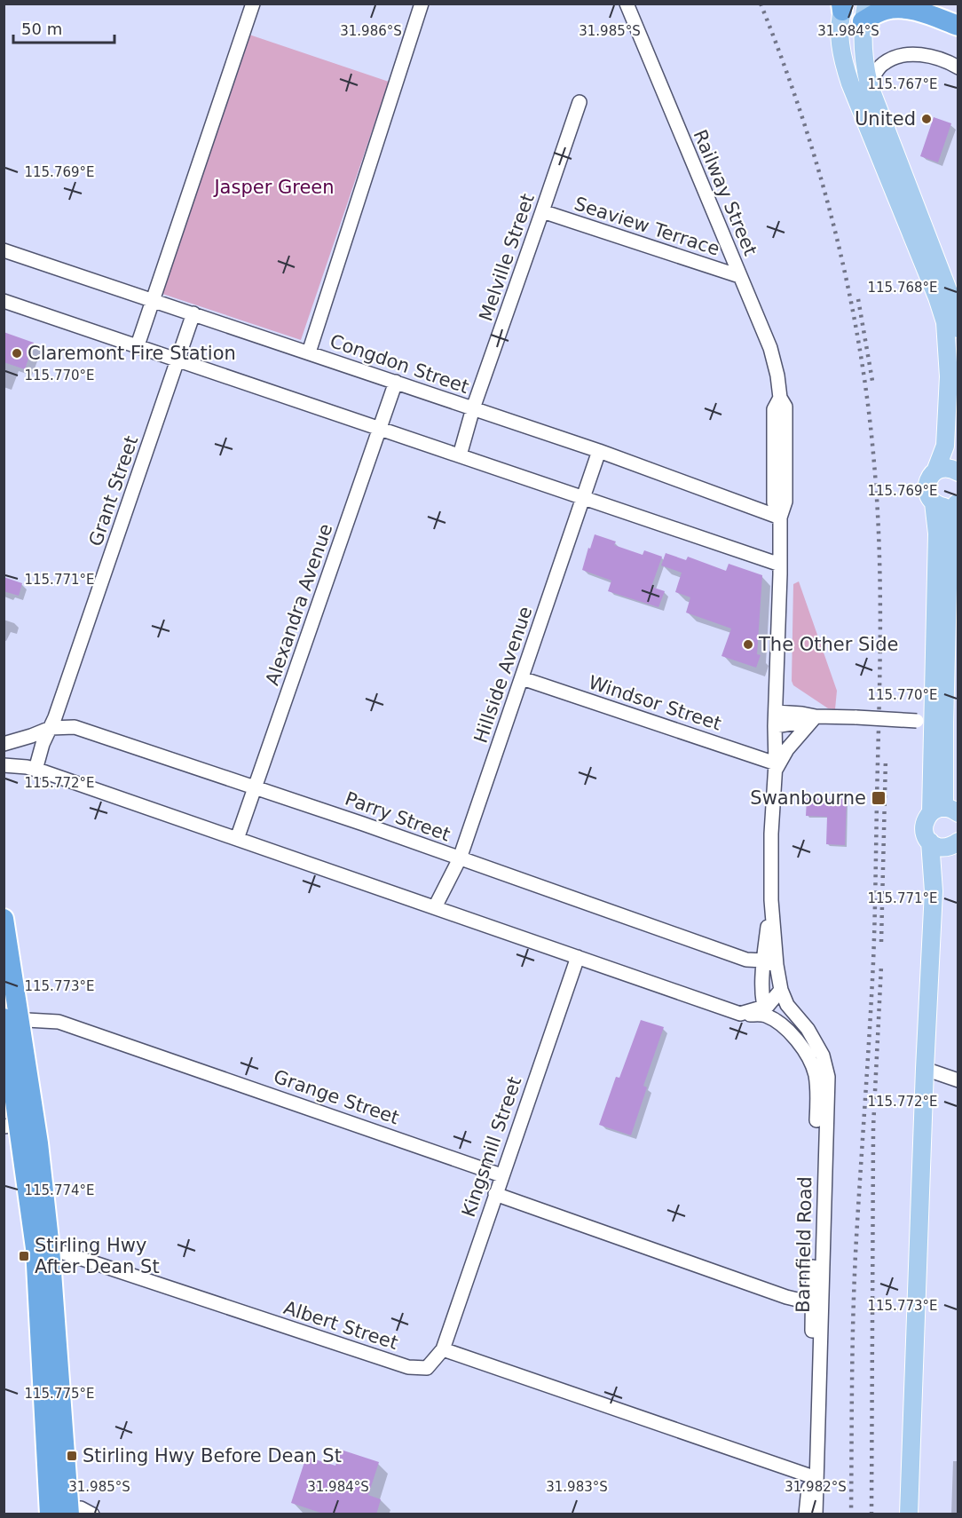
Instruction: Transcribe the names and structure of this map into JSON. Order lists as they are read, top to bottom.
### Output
{
  "streets": {
    "street": [
      "Railway Street",
      "Seaview Terrace",
      "Melville Street",
      "Congdon Street",
      "Grant Street",
      "Alexandra Avenue",
      "Hillside Avenue",
      "Windsor Street",
      "Parry Street",
      "Grange Street",
      "Kingsmill Street",
      "Barnfield Road",
      "Albert Street"
    ]
  },
  "crossings": [
    ["Railway Street", "Seaview Terrace"],
    ["Railway Street", "Congdon Street"],
    ["Railway Street", "Windsor Street"],
    ["Railway Street", "Parry Street"],
    ["Railway Street", "Barnfield Road"],
    ["Seaview Terrace", "Melville Street"],
    ["Melville Street", "Congdon Street"],
    ["Congdon Street", "Grant Street"],
    ["Congdon Street", "Alexandra Avenue"],
    ["Congdon Street", "Hillside Avenue"],
    ["Grant Street", "Parry Street"],
    ["Alexandra Avenue", "Parry Street"],
    ["Hillside Avenue", "Windsor Street"],
    ["Hillside Avenue", "Parry Street"],
    ["Grange Street", "Kingsmill Street"],
    ["Kingsmill Street", "Albert Street"]
  ],
  "parks": ["Jasper Green"],
  "places": {
    "other": ["United", "Claremont Fire Station", "The Other Side"],
    "transit": ["Swanbourne", "Stirling Hwy After Dean St", "Stirling Hwy Before Dean St"]
  },
  "scale_bar": "50 m",
  "coordinates": [
    "31.986°S",
    "31.985°S",
    "31.984°S",
    "115.767°E",
    "115.769°E",
    "115.768°E",
    "115.770°E",
    "115.771°E",
    "115.772°E",
    "115.773°E",
    "115.774°E",
    "115.775°E",
    "31.983°S",
    "31.982°S"
  ]
}
